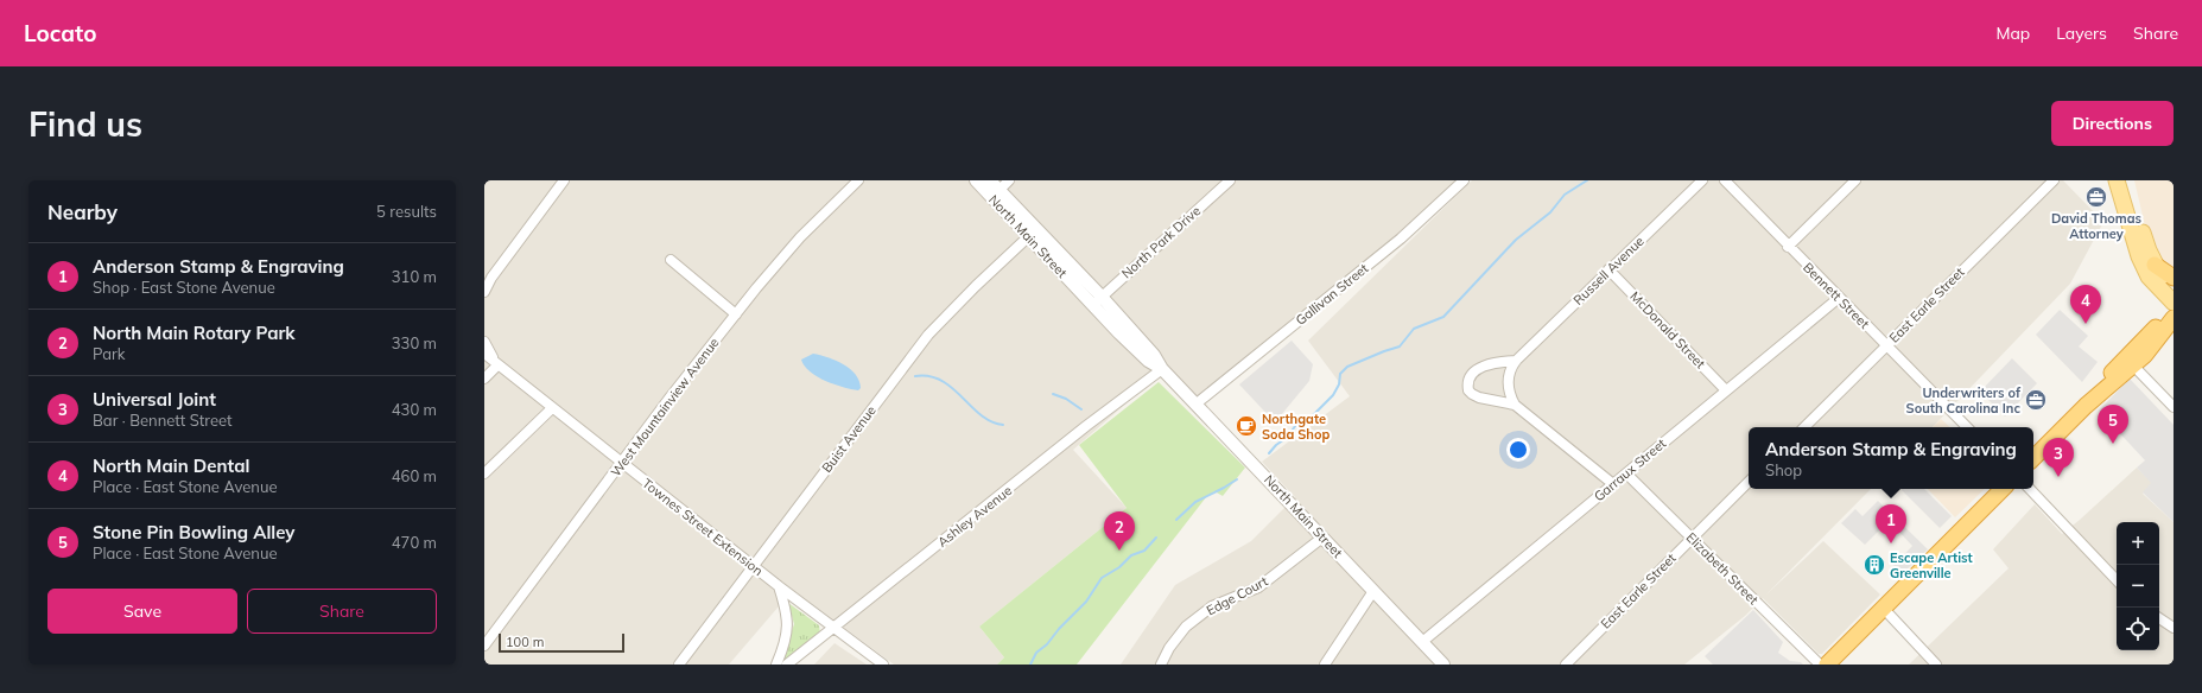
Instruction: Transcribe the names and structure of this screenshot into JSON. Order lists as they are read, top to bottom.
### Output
{
  "streets": {
    "street": [
      "North Main Street",
      "North Park Drive",
      "Russell Avenue",
      "Gallivan Street",
      "Bennett Street",
      "East Earle Street",
      "McDonald Street",
      "West Mountainview Avenue",
      "Buist Avenue",
      "Garraux Street",
      "Ashley Avenue",
      "Townes Street Extension",
      "Elizabeth Street",
      "Edge Court"
    ]
  },
  "crossings": [
    ["North Main Street", "North Park Drive"],
    ["North Main Street", "Gallivan Street"],
    ["North Main Street", "Buist Avenue"],
    ["North Main Street", "Garraux Street"],
    ["North Main Street", "Ashley Avenue"],
    ["North Main Street", "Edge Court"],
    ["Russell Avenue", "McDonald Street"],
    ["Bennett Street", "East Earle Street"],
    ["Bennett Street", "Garraux Street"],
    ["East Earle Street", "Elizabeth Street"],
    ["McDonald Street", "Garraux Street"],
    ["West Mountainview Avenue", "Townes Street Extension"],
    ["Buist Avenue", "Townes Street Extension"],
    ["Garraux Street", "Elizabeth Street"],
    ["Ashley Avenue", "Townes Street Extension"]
  ],
  "places": {
    "office": ["David Thomas Attorney", "Underwriters of South Carolina Inc"],
    "cafe": ["Northgate Soda Shop"],
    "building": ["Escape Artist Greenville"]
  },
  "scale_bar": "100 m",
  "page": {
    "header": "Locato",
    "nav": ["Map", "Layers", "Share"],
    "buttons": [
      "Directions",
      ["Save", "Share"]
    ],
    "title": "Find us",
    "heading": ["Nearby", "5 results"],
    "list": [
      {
        "mark": "1",
        "name": "Anderson Stamp & Engraving",
        "note": "Shop · East Stone Avenue",
        "value": "310 m"
      },
      {
        "mark": "2",
        "name": "North Main Rotary Park",
        "note": "Park",
        "value": "330 m"
      },
      {
        "mark": "3",
        "name": "Universal Joint",
        "note": "Bar · Bennett Street",
        "value": "430 m"
      },
      {
        "mark": "4",
        "name": "North Main Dental",
        "note": "Place · East Stone Avenue",
        "value": "460 m"
      },
      {
        "mark": "5",
        "name": "Stone Pin Bowling Alley",
        "note": "Place · East Stone Avenue",
        "value": "470 m"
      }
    ],
    "pins": [
      "4",
      "5",
      "3",
      "1",
      "2"
    ],
    "popup": ["Anderson Stamp & Engraving", "Shop"],
    "map_buttons": ["+", "−"],
    "scale": "100 m"
  }
}
